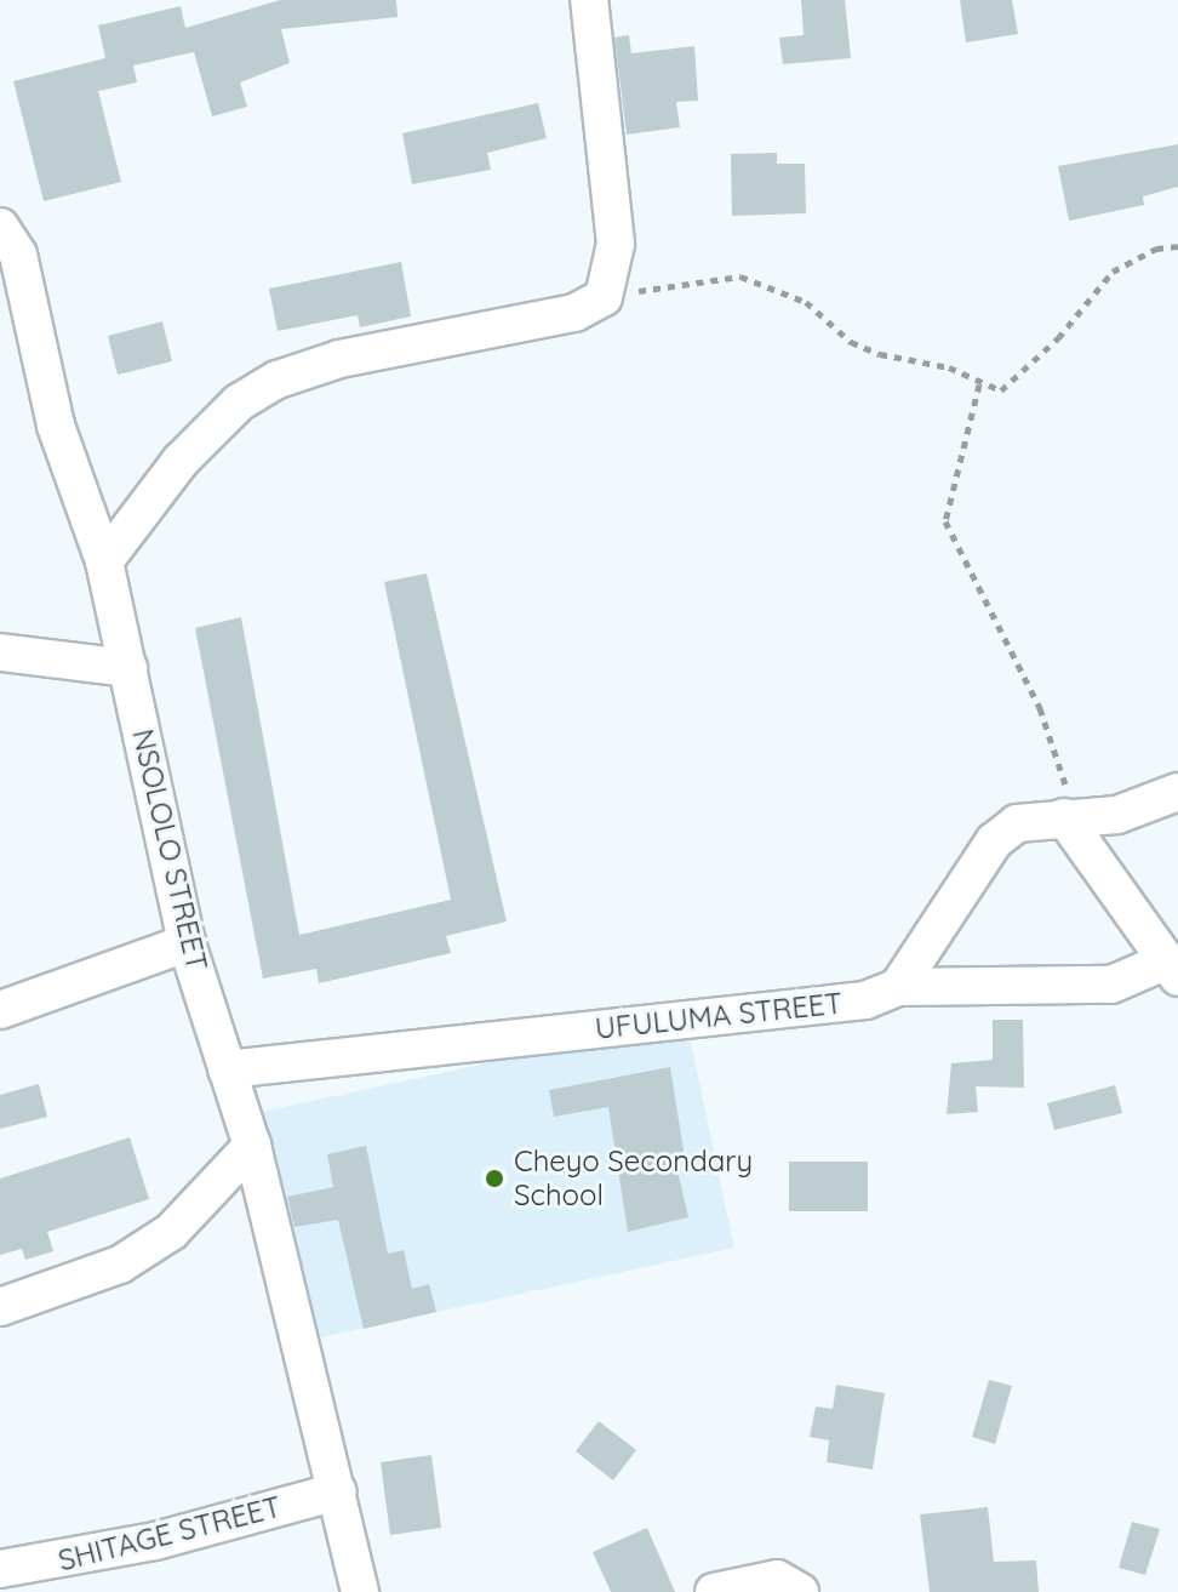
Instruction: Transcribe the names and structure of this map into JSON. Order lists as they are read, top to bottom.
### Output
{
  "streets": {
    "street": ["NSOLOLO STREET", "UFULUMA STREET", "SHITAGE STREET"]
  },
  "crossings": [
    ["NSOLOLO STREET", "UFULUMA STREET"],
    ["NSOLOLO STREET", "SHITAGE STREET"]
  ],
  "places": ["Cheyo Secondary School"]
}
